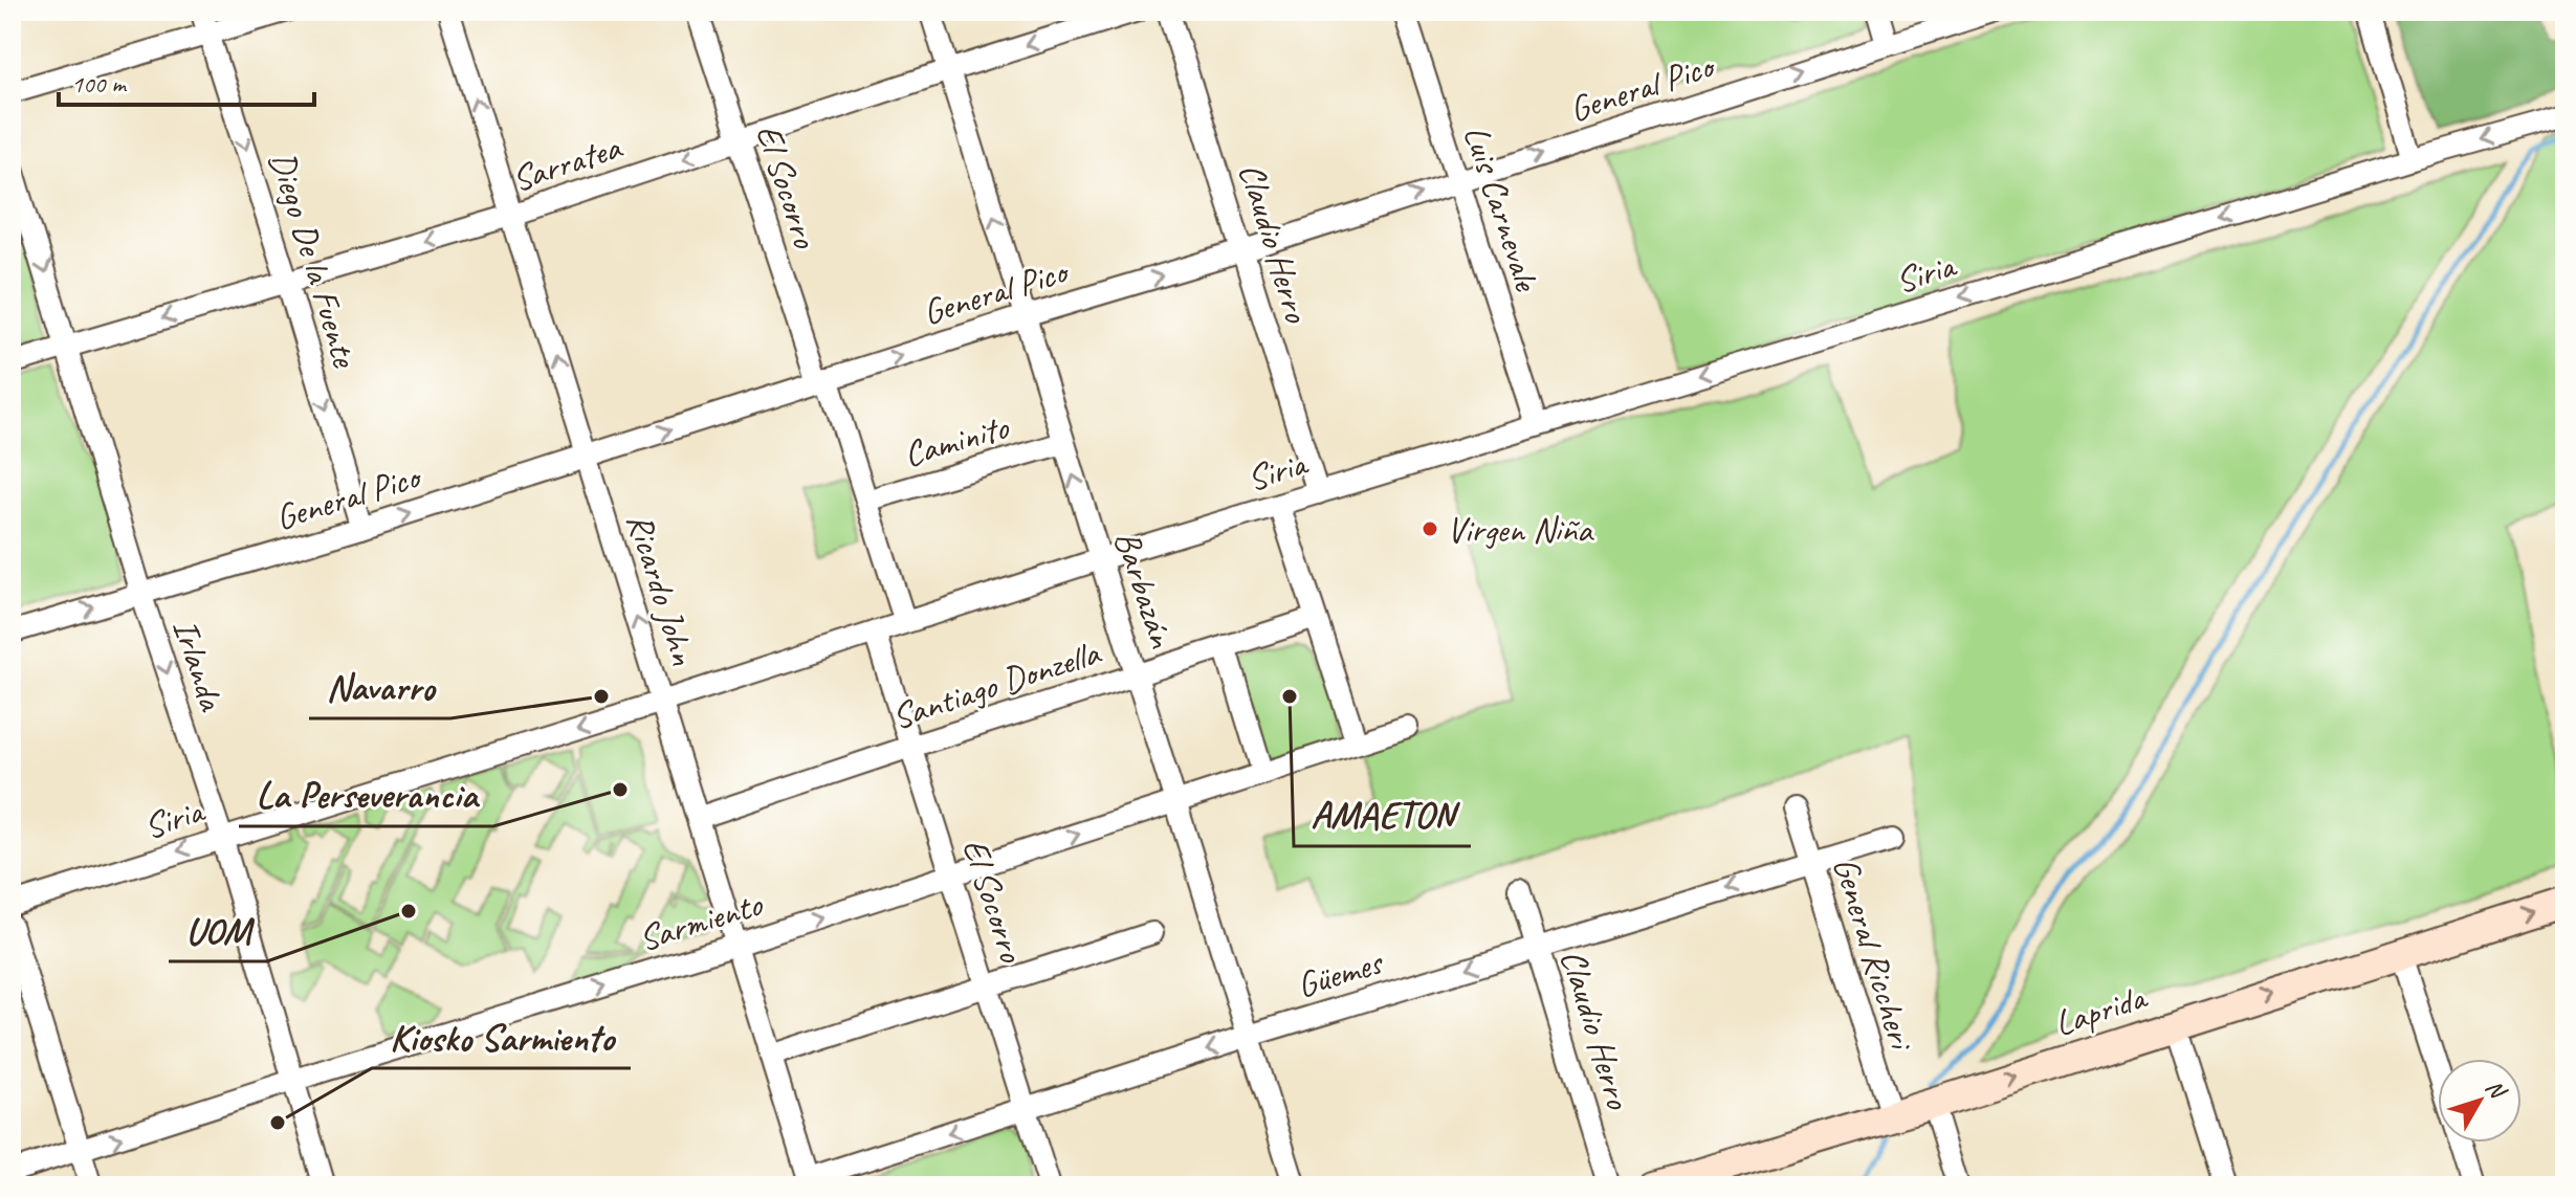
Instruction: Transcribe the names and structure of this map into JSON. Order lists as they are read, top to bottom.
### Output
{
  "streets": {
    "street": [
      "General Pico",
      "Sarratea",
      "El Socorro",
      "Luis Carnevale",
      "Claudio Herro",
      "Diego De la Fuente",
      "Siria",
      "Caminito",
      "Ricardo John",
      "Barbazán",
      "Irlanda",
      "Santiago Donzella",
      "Sarmiento",
      "General Riccheri",
      "Güemes",
      "Laprida"
    ]
  },
  "crossings": [
    ["General Pico", "El Socorro"],
    ["General Pico", "Luis Carnevale"],
    ["General Pico", "Claudio Herro"],
    ["General Pico", "Diego De la Fuente"],
    ["General Pico", "Ricardo John"],
    ["General Pico", "Barbazán"],
    ["General Pico", "Irlanda"],
    ["Sarratea", "El Socorro"],
    ["Sarratea", "Diego De la Fuente"],
    ["Sarratea", "Ricardo John"],
    ["Sarratea", "Barbazán"],
    ["Sarratea", "Irlanda"],
    ["El Socorro", "Siria"],
    ["El Socorro", "Caminito"],
    ["El Socorro", "Santiago Donzella"],
    ["El Socorro", "Sarmiento"],
    ["El Socorro", "Güemes"],
    ["Luis Carnevale", "Siria"],
    ["Claudio Herro", "Siria"],
    ["Claudio Herro", "Güemes"],
    ["Siria", "Ricardo John"],
    ["Siria", "Barbazán"],
    ["Siria", "Irlanda"],
    ["Caminito", "Barbazán"],
    ["Ricardo John", "Santiago Donzella"],
    ["Ricardo John", "Sarmiento"],
    ["Ricardo John", "Güemes"],
    ["Barbazán", "Santiago Donzella"],
    ["Barbazán", "Sarmiento"],
    ["Barbazán", "Güemes"],
    ["Irlanda", "Sarmiento"],
    ["General Riccheri", "Güemes"],
    ["General Riccheri", "Laprida"]
  ],
  "one_way": [
    "General Pico",
    "Sarratea",
    "Diego De la Fuente",
    "Siria",
    "Ricardo John",
    "Irlanda",
    "Laprida"
  ],
  "places": [
    "Virgen Niña",
    "Navarro",
    "AMAETON",
    "La Perseverancia",
    "UOM",
    "Kiosko Sarmiento"
  ],
  "scale_bar": "100 m",
  "north": "top right"
}
